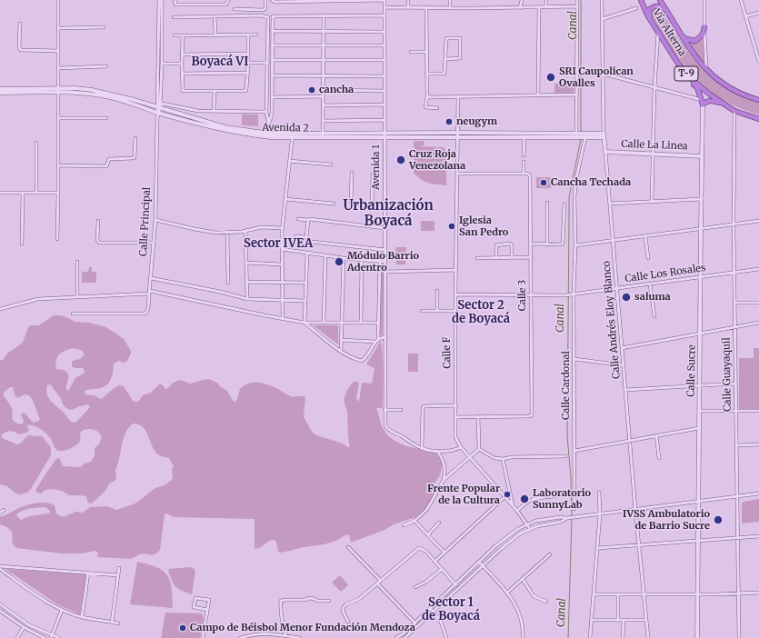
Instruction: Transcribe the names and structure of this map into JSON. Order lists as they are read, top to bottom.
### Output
{
  "streets": {
    "highway": ["Vía Alterna", "T-9"],
    "street": [
      "Avenida 2",
      "Calle La Linea",
      "Avenida 1",
      "Calle Principal",
      "Calle Los Rosales",
      "Calle 3",
      "Calle Andrés Eloy Blanco",
      "Calle F",
      "Calle Sucre",
      "Calle Guayaquil",
      "Calle Cardonal"
    ]
  },
  "crossings": [
    ["Vía Alterna", "Calle Guayaquil"],
    ["Avenida 2", "Avenida 1"],
    ["Avenida 2", "Calle Principal"],
    ["Avenida 2", "Calle F"],
    ["Calle La Linea", "Calle Andrés Eloy Blanco"],
    ["Calle La Linea", "Calle Sucre"],
    ["Calle Los Rosales", "Calle 3"],
    ["Calle Los Rosales", "Calle Andrés Eloy Blanco"],
    ["Calle Los Rosales", "Calle F"],
    ["Calle Los Rosales", "Calle Sucre"],
    ["Calle Los Rosales", "Calle Guayaquil"],
    ["Calle Los Rosales", "Calle Cardonal"]
  ],
  "districts": [
    "Boyacá VI",
    "Urbanización Boyacá",
    "Sector IVEA",
    "Sector 2 de Boyacá",
    "Sector 1 de Boyacá"
  ],
  "water": ["Canal"],
  "places": [
    "SRI Caupolican Ovalles",
    "cancha",
    "neugym",
    "Cruz Roja Venezolana",
    "Cancha Techada",
    "Iglesia San Pedro",
    "Módulo Barrio Adentro",
    "saluma",
    "Frente Popular de la Cultura",
    "Laboratorio SunnyLab",
    "IVSS Ambulatorio de Barrio Sucre",
    "Campo de Béisbol Menor Fundación Mendoza"
  ]
}
